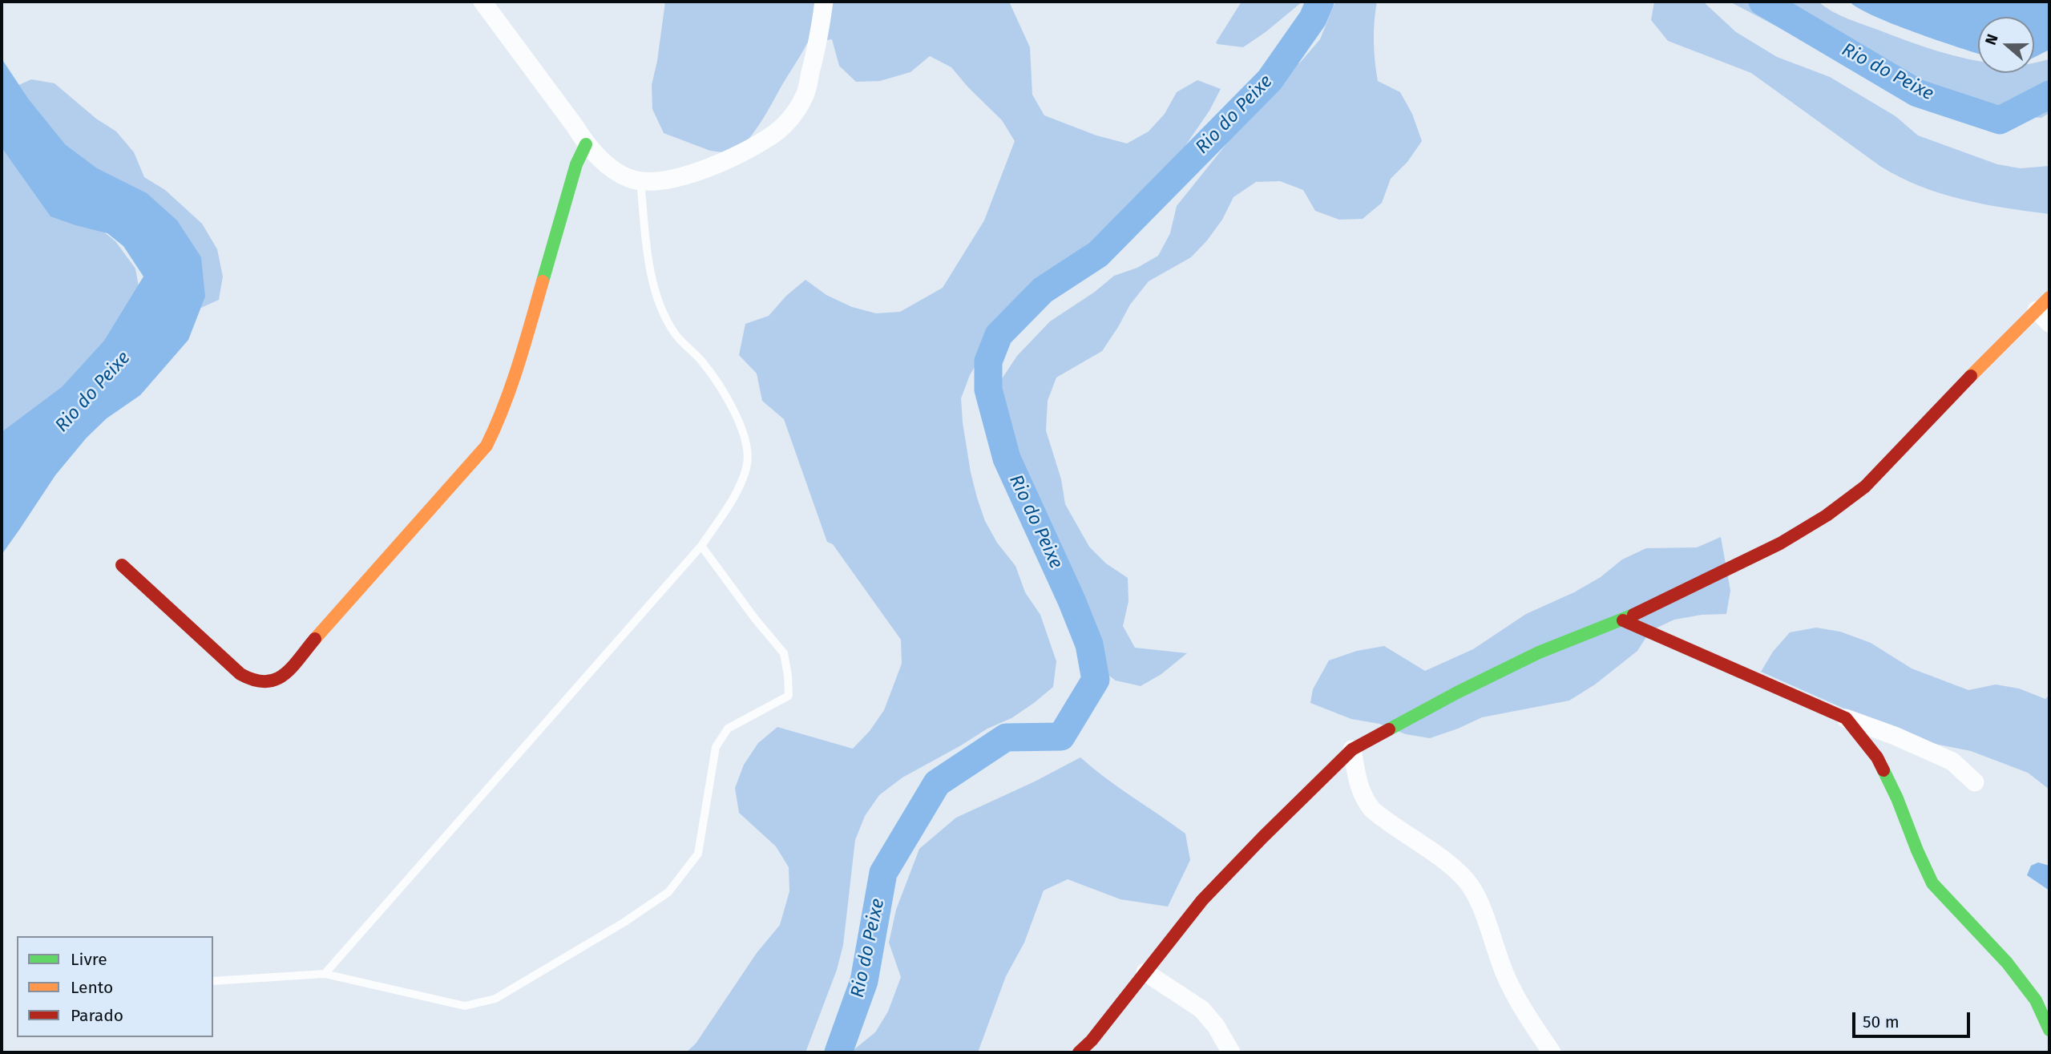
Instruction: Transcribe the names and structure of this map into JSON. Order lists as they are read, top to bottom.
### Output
{
  "water": ["Rio do Peixe"],
  "legend": ["Livre", "Lento", "Parado"],
  "scale_bar": "50 m",
  "north": "left"
}
